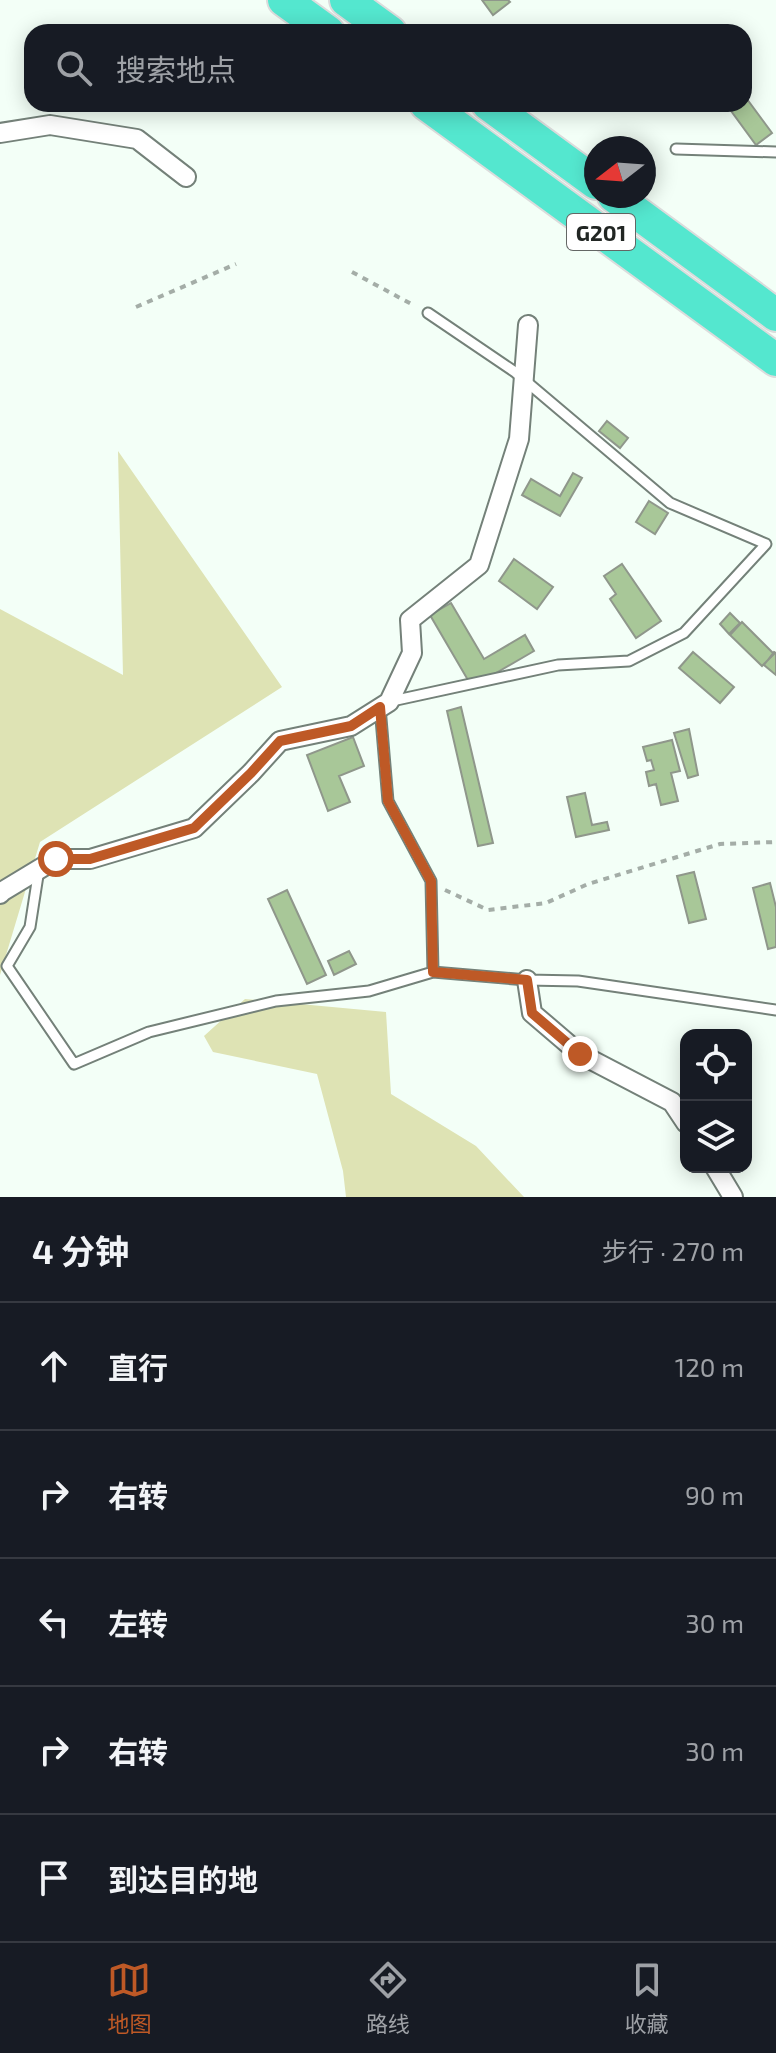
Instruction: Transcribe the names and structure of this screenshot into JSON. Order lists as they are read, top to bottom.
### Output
{
  "streets": {
    "highway": ["G201"]
  },
  "north": "left",
  "page": {
    "search": "搜索地点",
    "heading": ["4 分钟", "步行 · 270 m"],
    "list": [
      ["直行", "120 m"],
      ["右转", "90 m"],
      ["左转", "30 m"],
      ["右转", "30 m"],
      "到达目的地"
    ],
    "nav": ["地图", "路线", "收藏"]
  }
}
